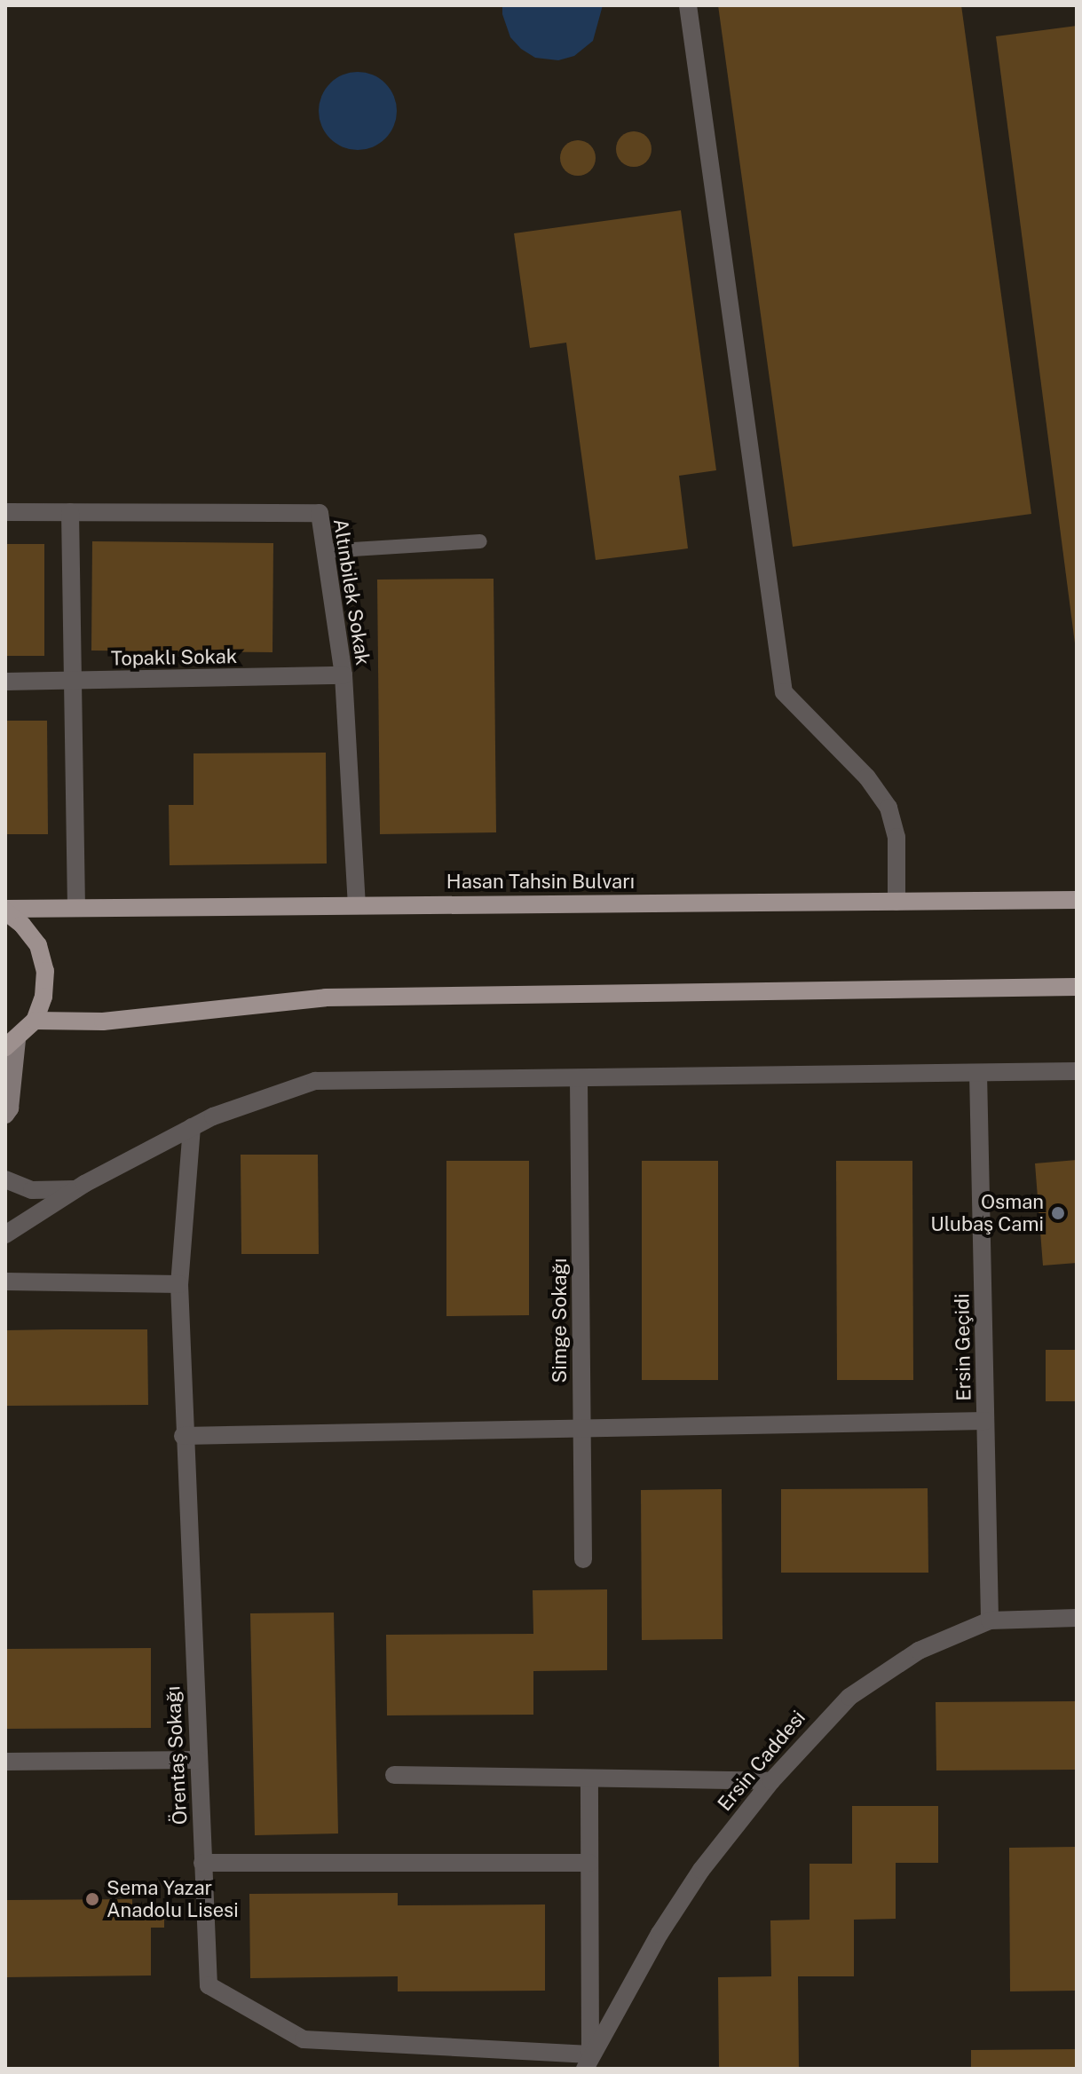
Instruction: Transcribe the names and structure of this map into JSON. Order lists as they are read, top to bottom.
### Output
{
  "streets": {
    "main road": ["Hasan Tahsin Bulvarı"],
    "street": [
      "Altınbilek Sokak",
      "Topaklı Sokak",
      "Simge Sokağı",
      "Ersin Geçidi",
      "Örentaş Sokağı",
      "Ersin Caddesi"
    ]
  },
  "crossings": [
    ["Altınbilek Sokak", "Topaklı Sokak"],
    ["Altınbilek Sokak", "Hasan Tahsin Bulvarı"],
    ["Ersin Geçidi", "Ersin Caddesi"],
    ["Örentaş Sokağı", "Ersin Caddesi"]
  ],
  "places": ["Osman Ulubaş Cami", "Sema Yazar Anadolu Lisesi"]
}
